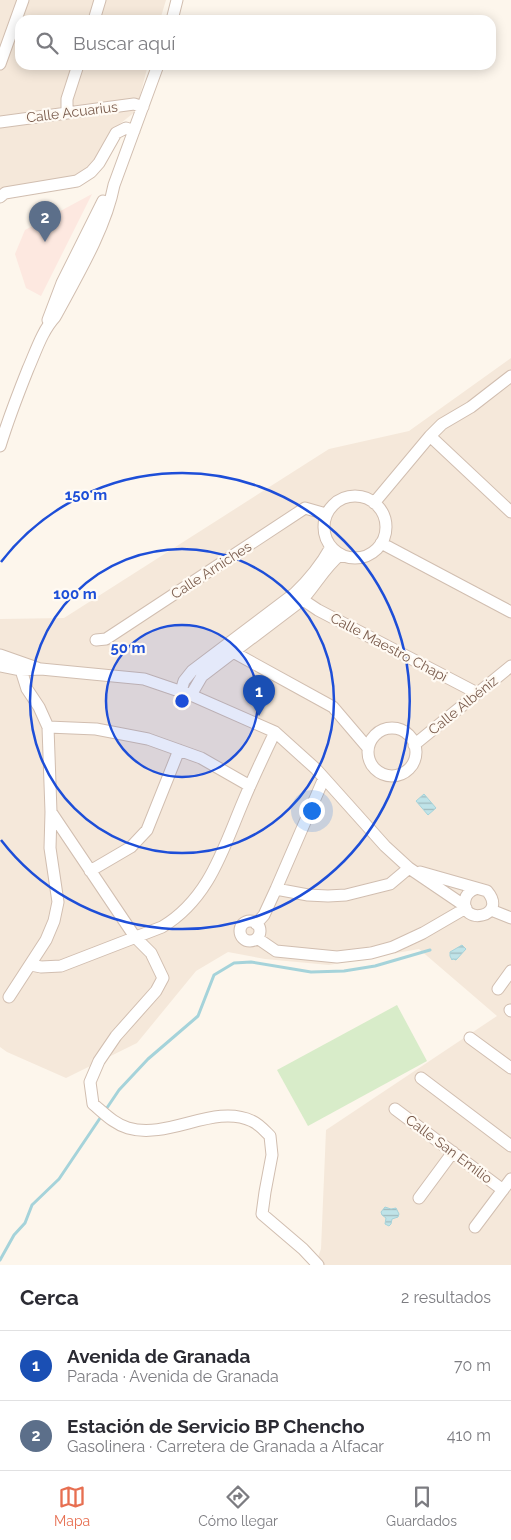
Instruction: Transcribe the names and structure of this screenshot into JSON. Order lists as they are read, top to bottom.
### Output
{
  "streets": {
    "street": [
      "Calle Acuarius",
      "Calle Arniches",
      "Calle Maestro Chapi",
      "Calle Albéniz",
      "Calle San Emilio"
    ]
  },
  "crossings": [
    ["Calle Maestro Chapi", "Calle Albéniz"]
  ],
  "page": {
    "search": "Buscar aquí",
    "pins": ["2", "1"],
    "heading": ["Cerca", "2 resultados"],
    "list": [
      {
        "mark": "1",
        "name": "Avenida de Granada",
        "note": "Parada · Avenida de Granada",
        "value": "70 m"
      },
      {
        "mark": "2",
        "name": "Estación de Servicio BP Chencho",
        "note": "Gasolinera · Carretera de Granada a Alfacar",
        "value": "410 m"
      }
    ],
    "nav": ["Mapa", "Cómo llegar", "Guardados"]
  },
  "rings": ["150 m", "100 m", "50 m"]
}
